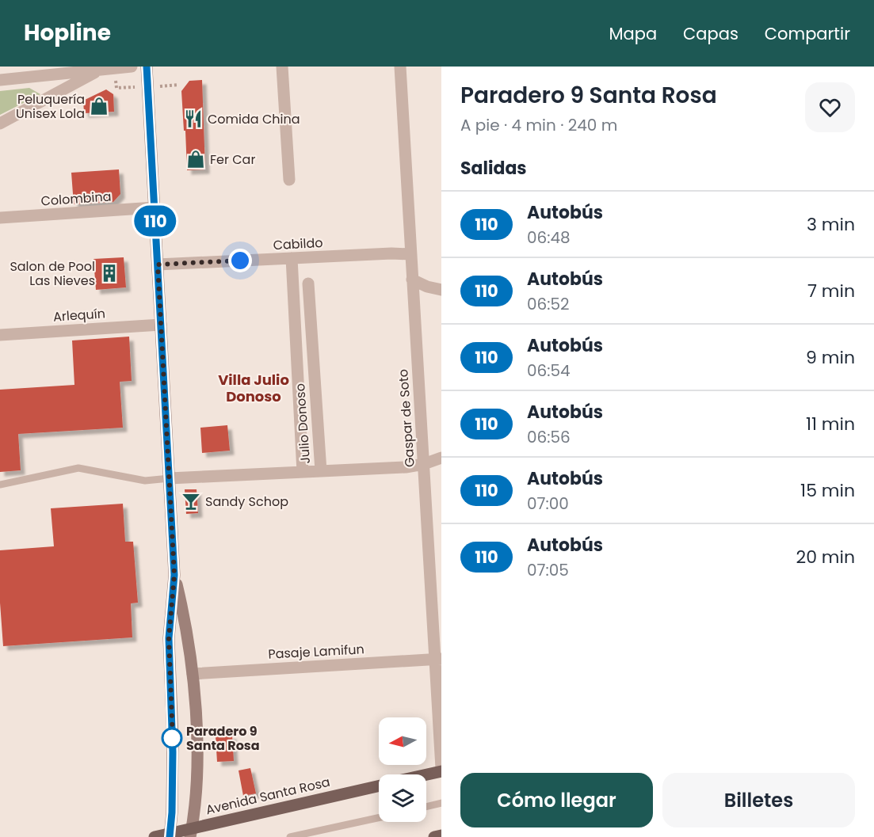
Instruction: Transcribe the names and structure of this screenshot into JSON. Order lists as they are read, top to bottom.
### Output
{
  "streets": {
    "main road": ["Avenida Santa Rosa"],
    "street": [
      "Colombina",
      "Cabildo",
      "Arlequín",
      "Gaspar de Soto",
      "Julio Donoso",
      "Pasaje Lamifun"
    ]
  },
  "crossings": [
    ["Cabildo", "Gaspar de Soto"],
    ["Cabildo", "Julio Donoso"],
    ["Gaspar de Soto", "Julio Donoso"],
    ["Gaspar de Soto", "Pasaje Lamifun"]
  ],
  "districts": ["Villa Julio Donoso"],
  "places": {
    "shop": ["Peluquería Unisex Lola", "Fer Car"],
    "restaurant": ["Comida China"],
    "building": ["Salon de Pool Las Nieves"],
    "bar": ["Sandy Schop"],
    "other": ["Paradero 9 Santa Rosa"]
  },
  "lines": ["bus line 110"],
  "north": "left",
  "page": {
    "header": "Hopline",
    "nav": ["Mapa", "Capas", "Compartir"],
    "on_map": "110",
    "heading": [
      ["Paradero 9 Santa Rosa", "A pie · 4 min · 240 m"],
      "Salidas"
    ],
    "list": [
      {
        "mark": "110",
        "name": "Autobús",
        "note": "06:48",
        "value": "3 min"
      },
      {
        "mark": "110",
        "name": "Autobús",
        "note": "06:52",
        "value": "7 min"
      },
      {
        "mark": "110",
        "name": "Autobús",
        "note": "06:54",
        "value": "9 min"
      },
      {
        "mark": "110",
        "name": "Autobús",
        "note": "06:56",
        "value": "11 min"
      },
      {
        "mark": "110",
        "name": "Autobús",
        "note": "07:00",
        "value": "15 min"
      },
      {
        "mark": "110",
        "name": "Autobús",
        "note": "07:05",
        "value": "20 min"
      }
    ],
    "buttons": ["Cómo llegar", "Billetes"]
  }
}
